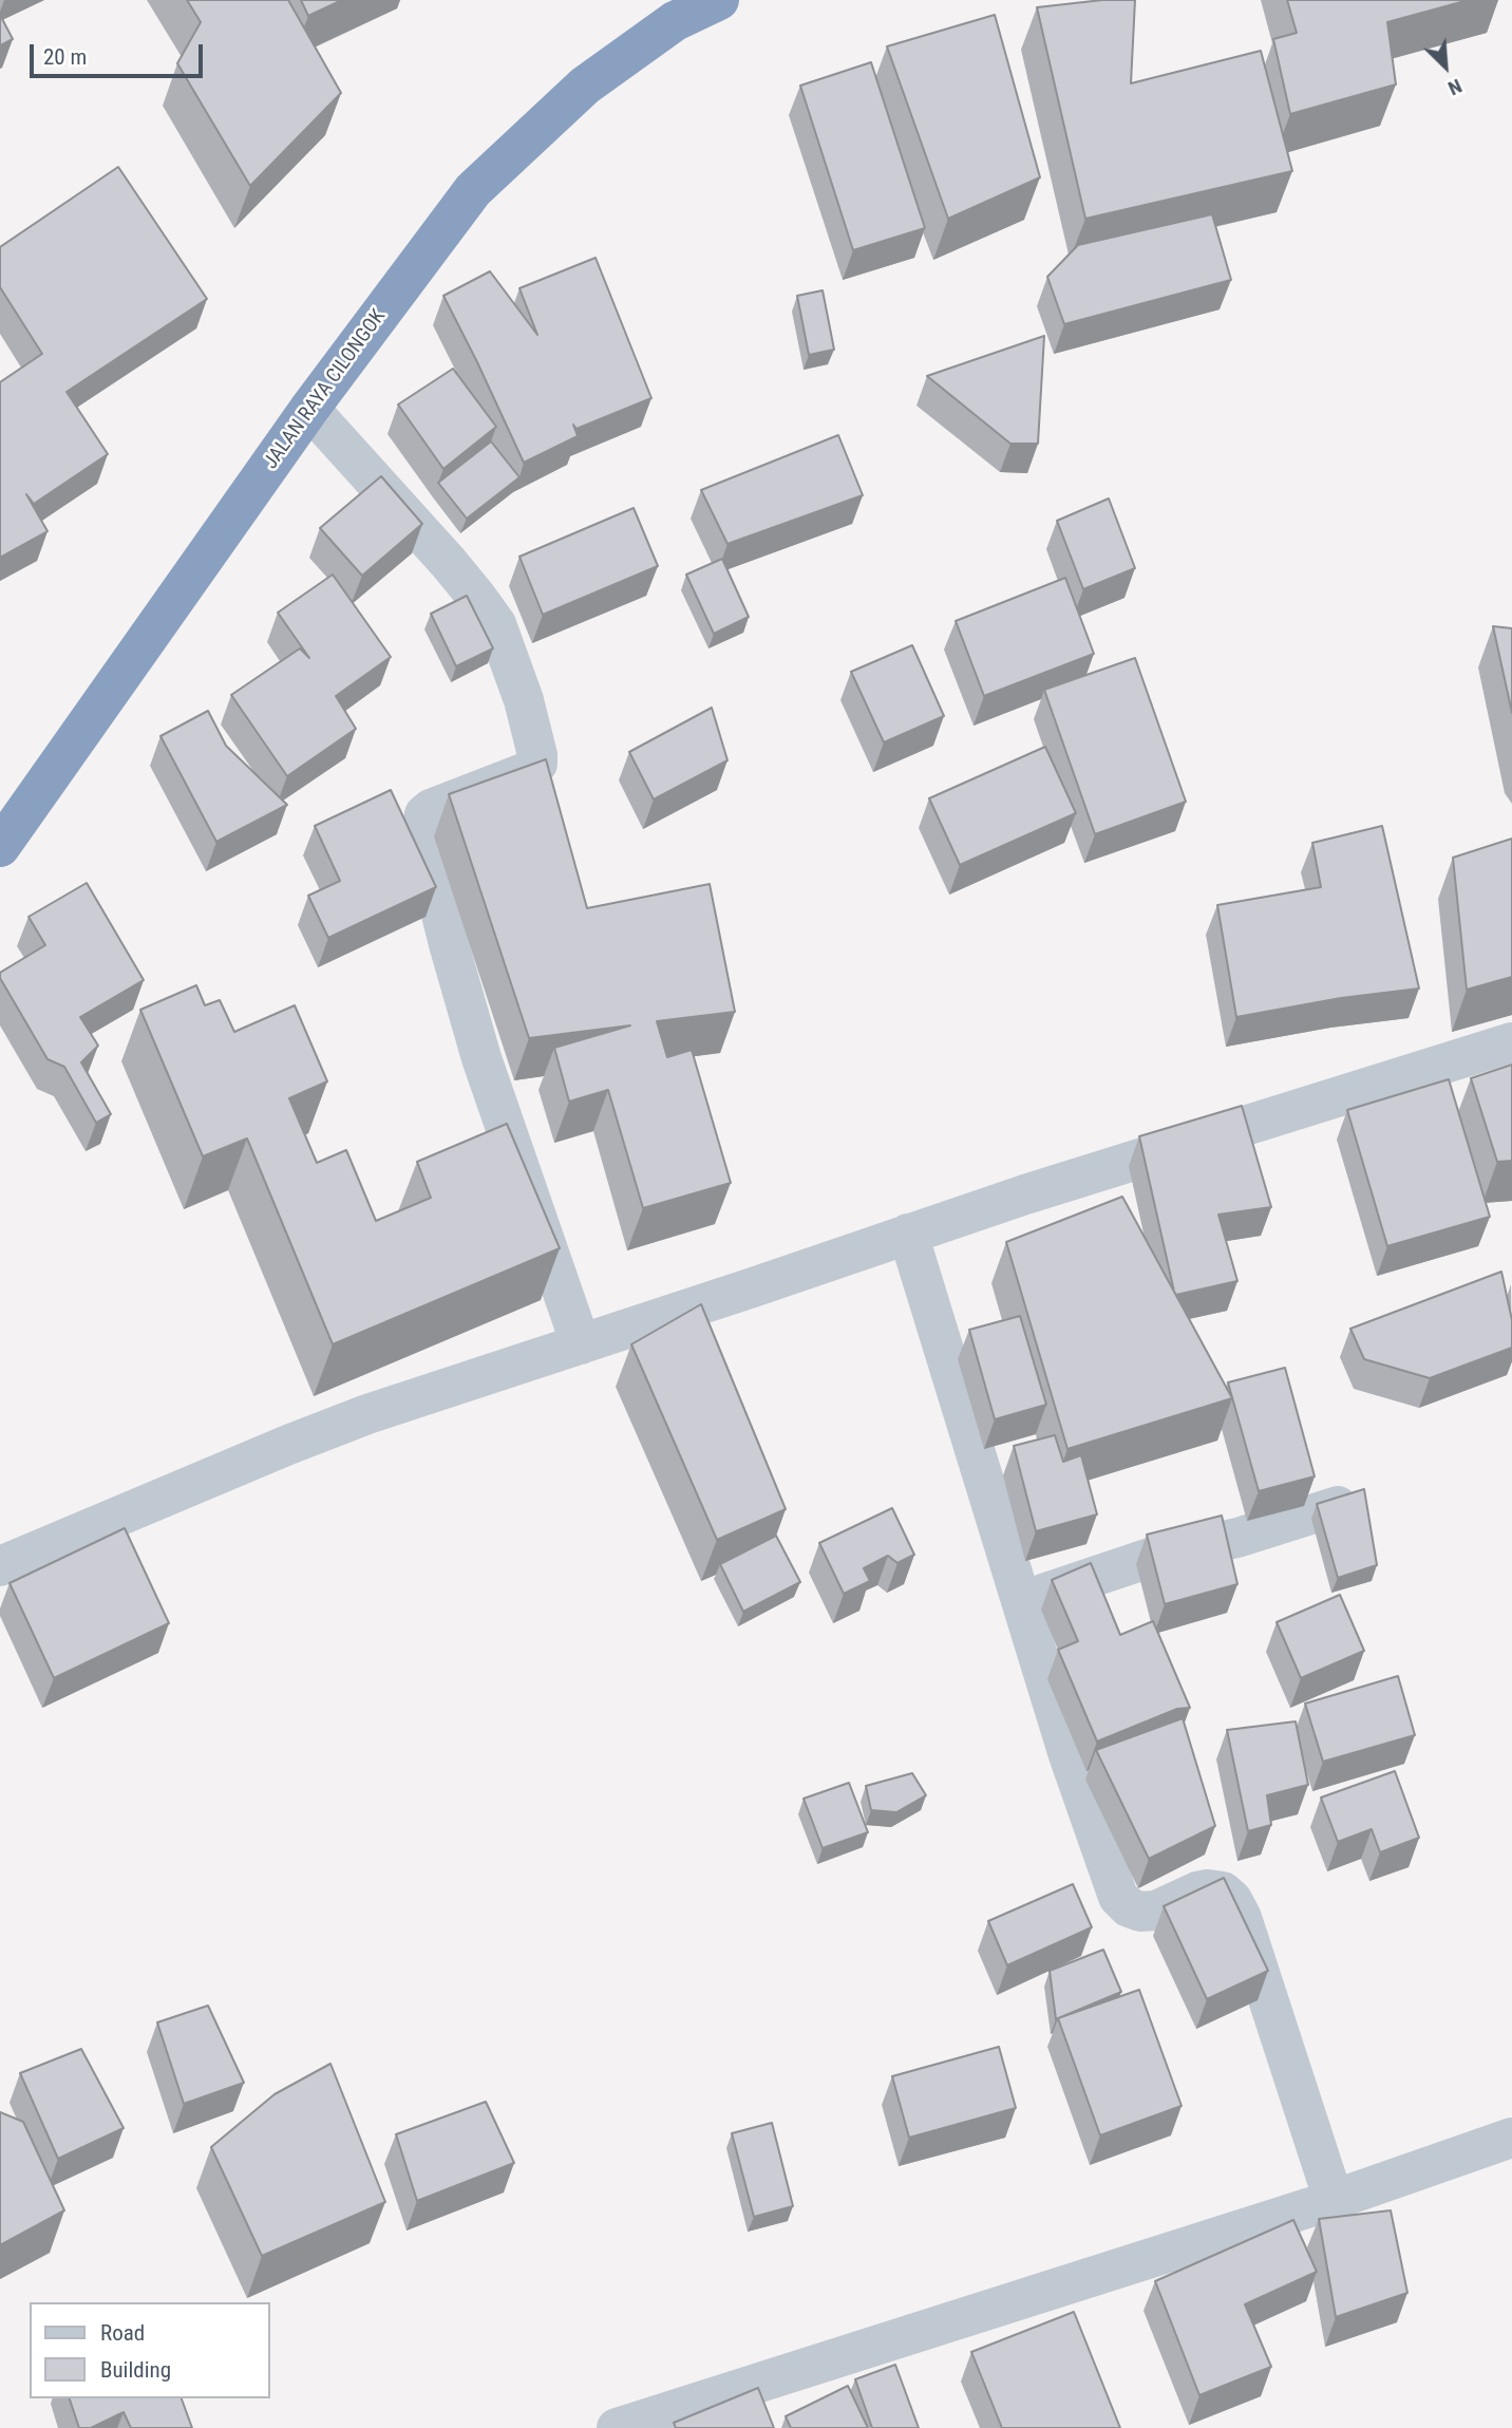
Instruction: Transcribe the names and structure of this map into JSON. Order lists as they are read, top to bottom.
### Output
{
  "streets": {
    "highway": ["JALAN RAYA CILONGOK"]
  },
  "legend": ["Road", "Building"],
  "scale_bar": "20 m",
  "north": "bottom right"
}
